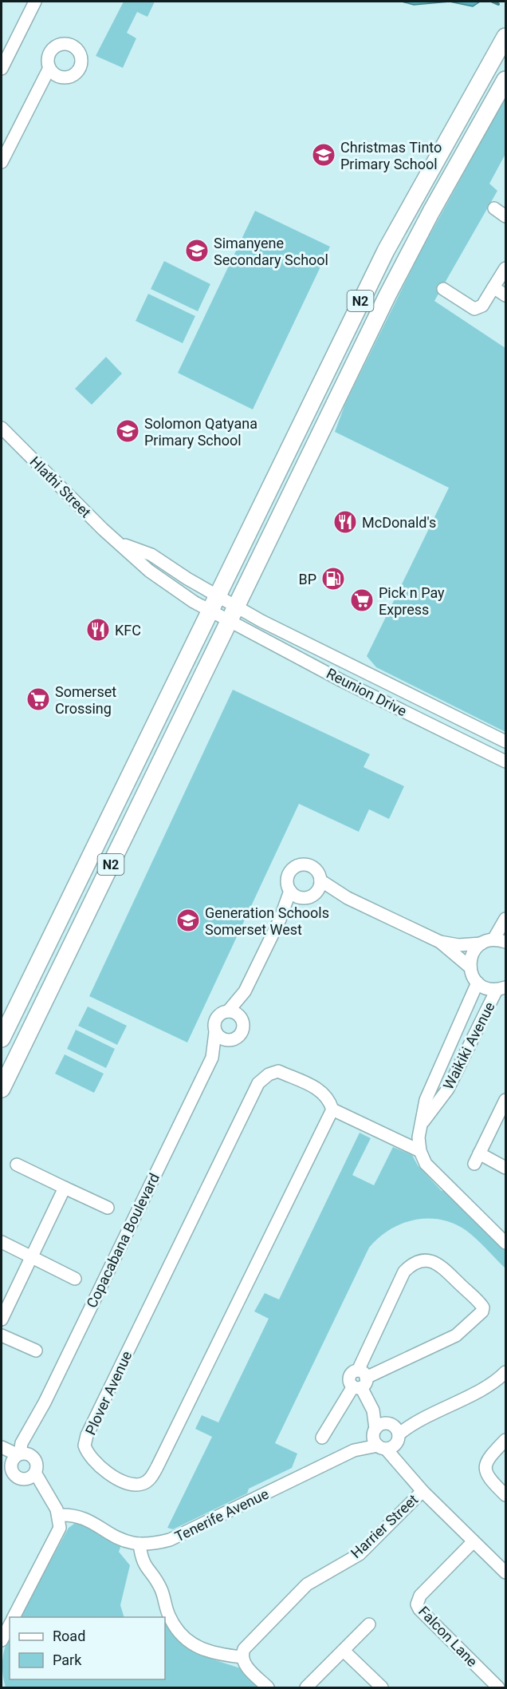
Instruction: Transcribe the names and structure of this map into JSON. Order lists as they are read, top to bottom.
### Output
{
  "streets": {
    "highway": ["N2"],
    "street": [
      "Hlathi Street",
      "Reunion Drive",
      "Waikiki Avenue",
      "Copacabana Boulevard",
      "Plover Avenue",
      "Tenerife Avenue",
      "Harrier Street",
      "Falcon Lane"
    ]
  },
  "crossings": [
    ["N2", "Hlathi Street"],
    ["N2", "Reunion Drive"]
  ],
  "places": {
    "school or university": [
      "Christmas Tinto Primary School",
      "Simanyene Secondary School",
      "Solomon Qatyana Primary School",
      "Generation Schools Somerset West"
    ],
    "restaurant": ["McDonald's", "KFC"],
    "fuel station": ["BP"],
    "supermarket": ["Pick n Pay Express", "Somerset Crossing"]
  },
  "legend": ["Road", "Park"]
}
